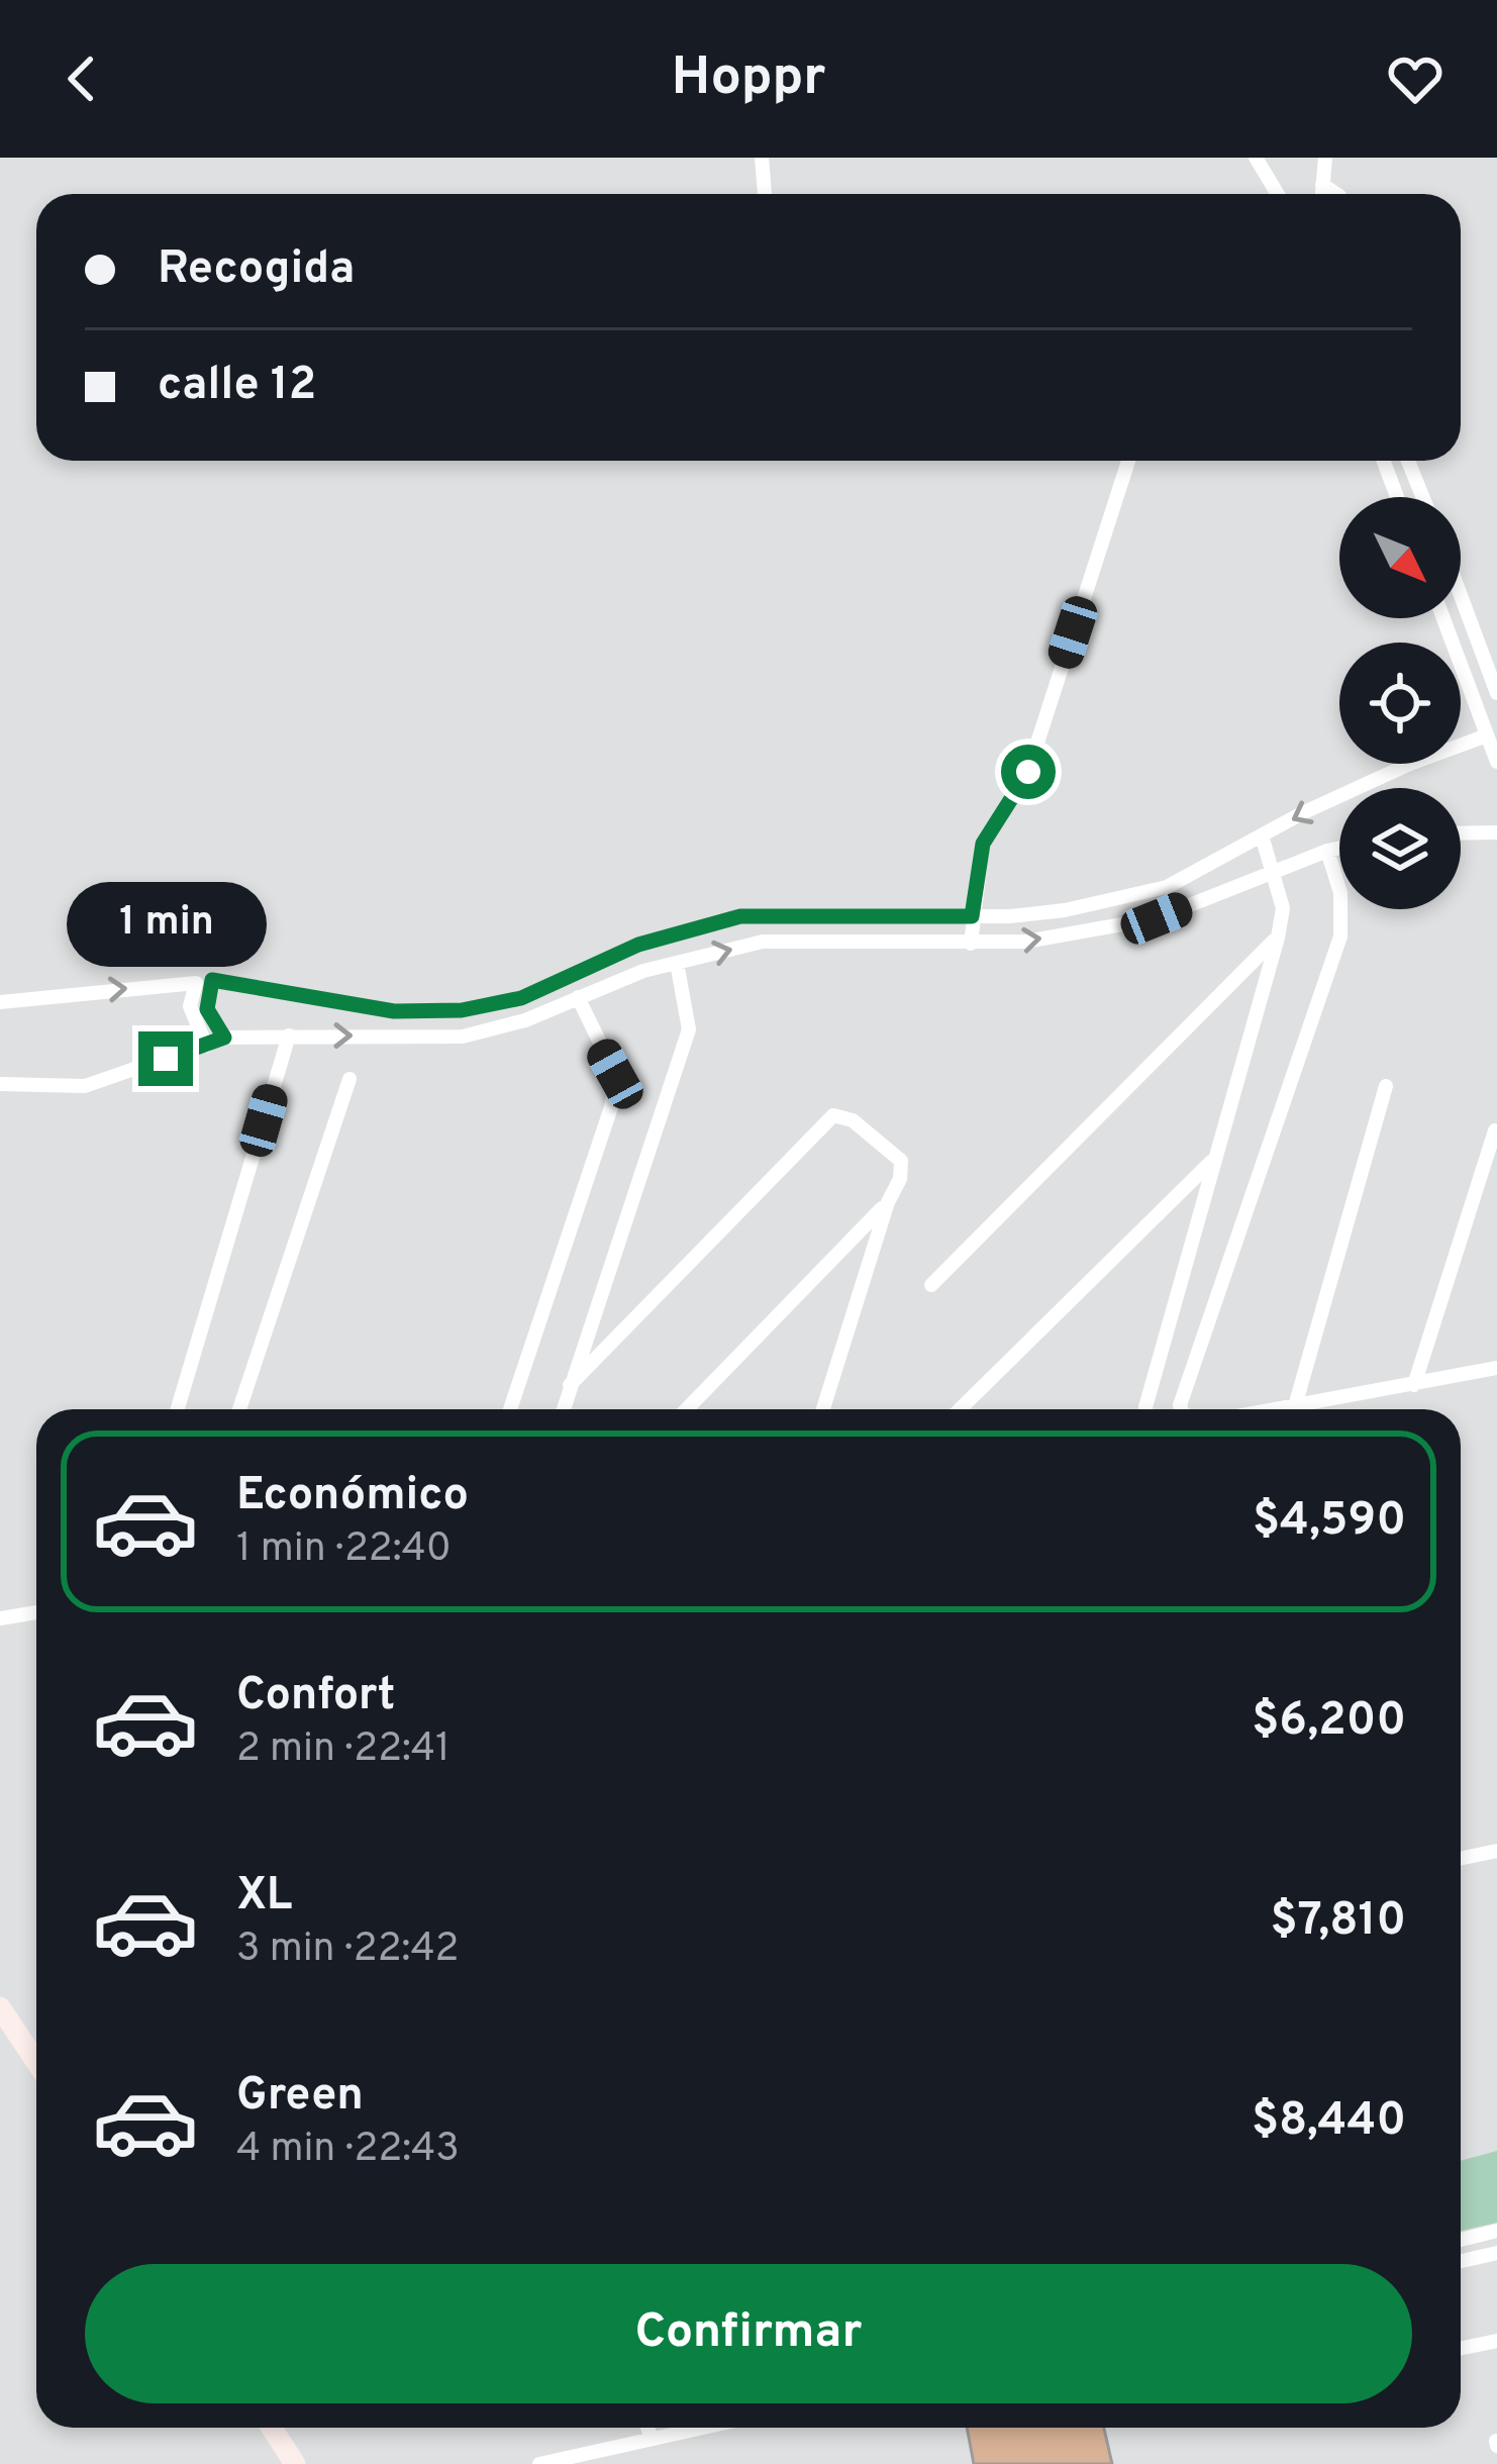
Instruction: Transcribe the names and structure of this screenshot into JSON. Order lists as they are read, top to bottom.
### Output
{
  "north": "bottom right",
  "page": {
    "header": "Hoppr",
    "banner": ["Recogida", "calle 12"],
    "bubble": "1 min",
    "list": [
      {
        "name": "Económico",
        "note": "1 min · 22:40",
        "value": "$4,590"
      },
      {
        "name": "Confort",
        "note": "2 min · 22:41",
        "value": "$6,200"
      },
      {
        "name": "XL",
        "note": "3 min · 22:42",
        "value": "$7,810"
      },
      {
        "name": "Green",
        "note": "4 min · 22:43",
        "value": "$8,440"
      }
    ],
    "buttons": "Confirmar"
  }
}
